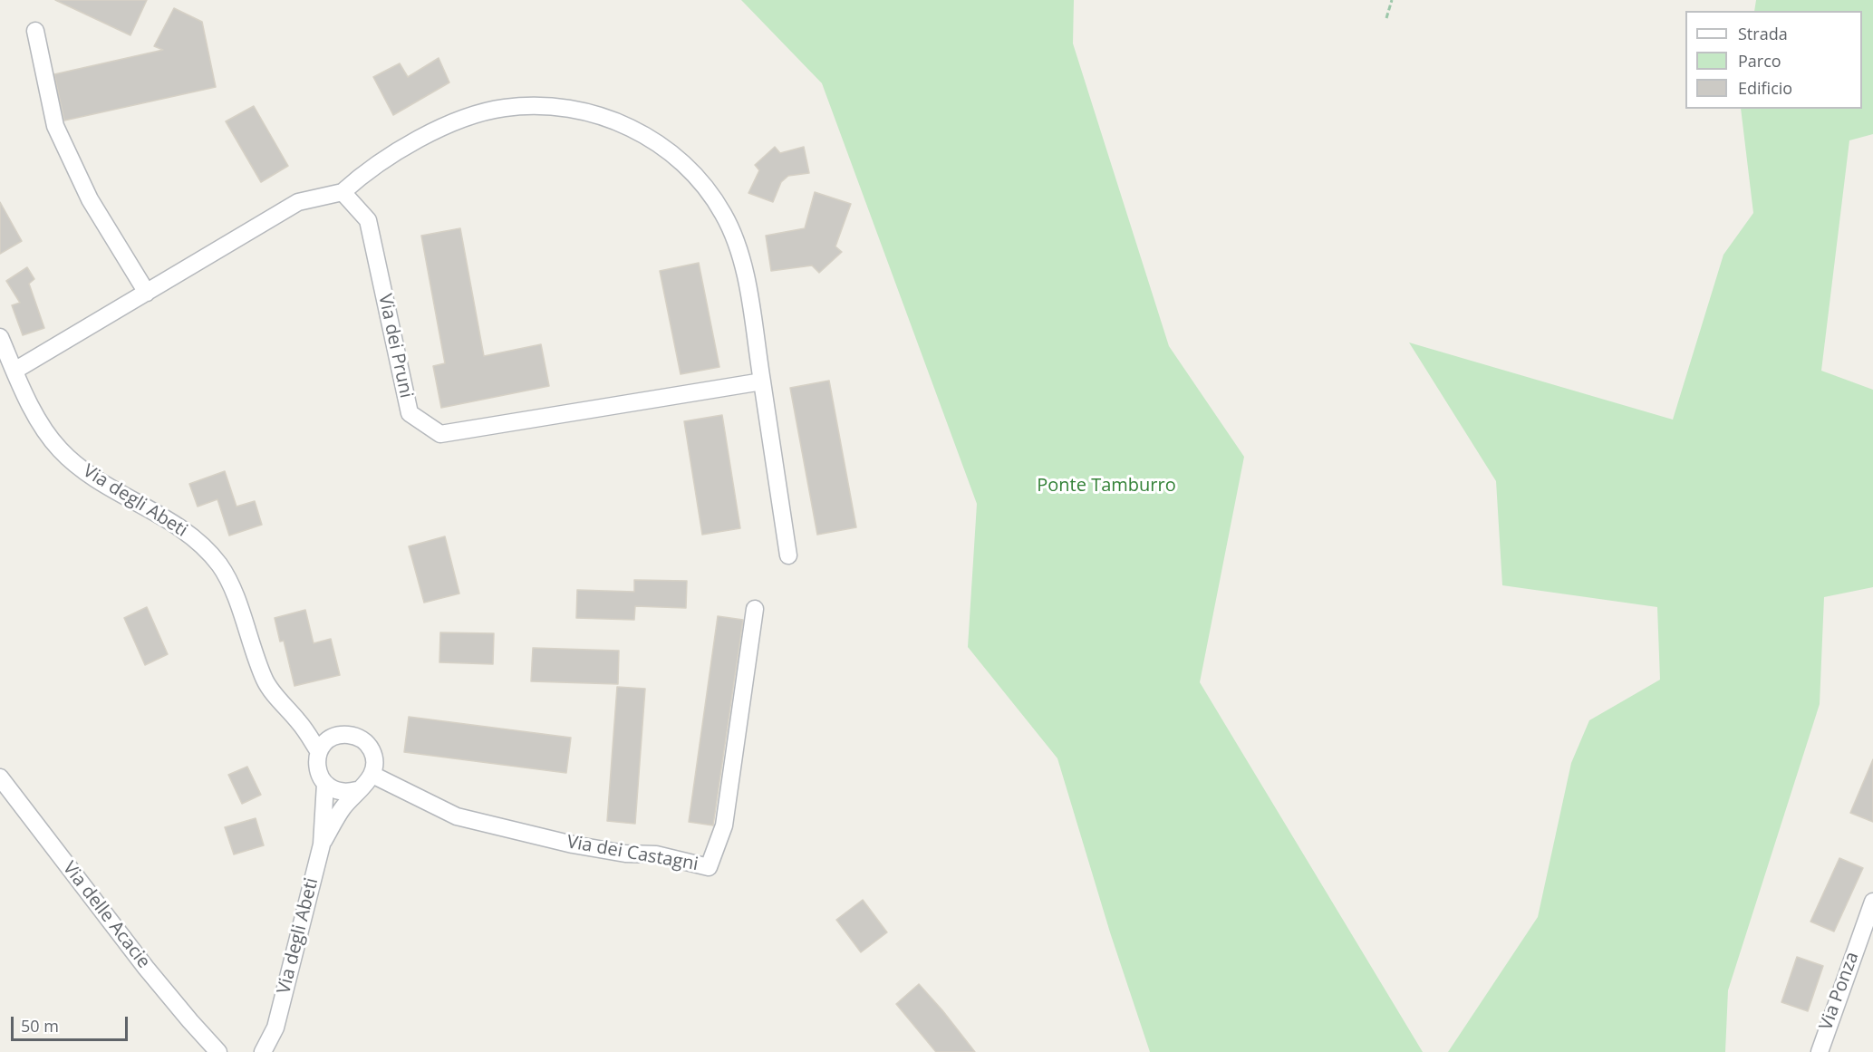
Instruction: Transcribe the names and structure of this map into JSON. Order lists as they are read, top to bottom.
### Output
{
  "streets": {
    "street": [
      "Via dei Pruni",
      "Via degli Abeti",
      "Via dei Castagni",
      "Via delle Acacie",
      "Via Ponza"
    ]
  },
  "crossings": [
    ["Via degli Abeti", "Via dei Castagni"]
  ],
  "parks": ["Ponte Tamburro"],
  "legend": ["Strada", "Parco", "Edificio"],
  "scale_bar": "50 m"
}
